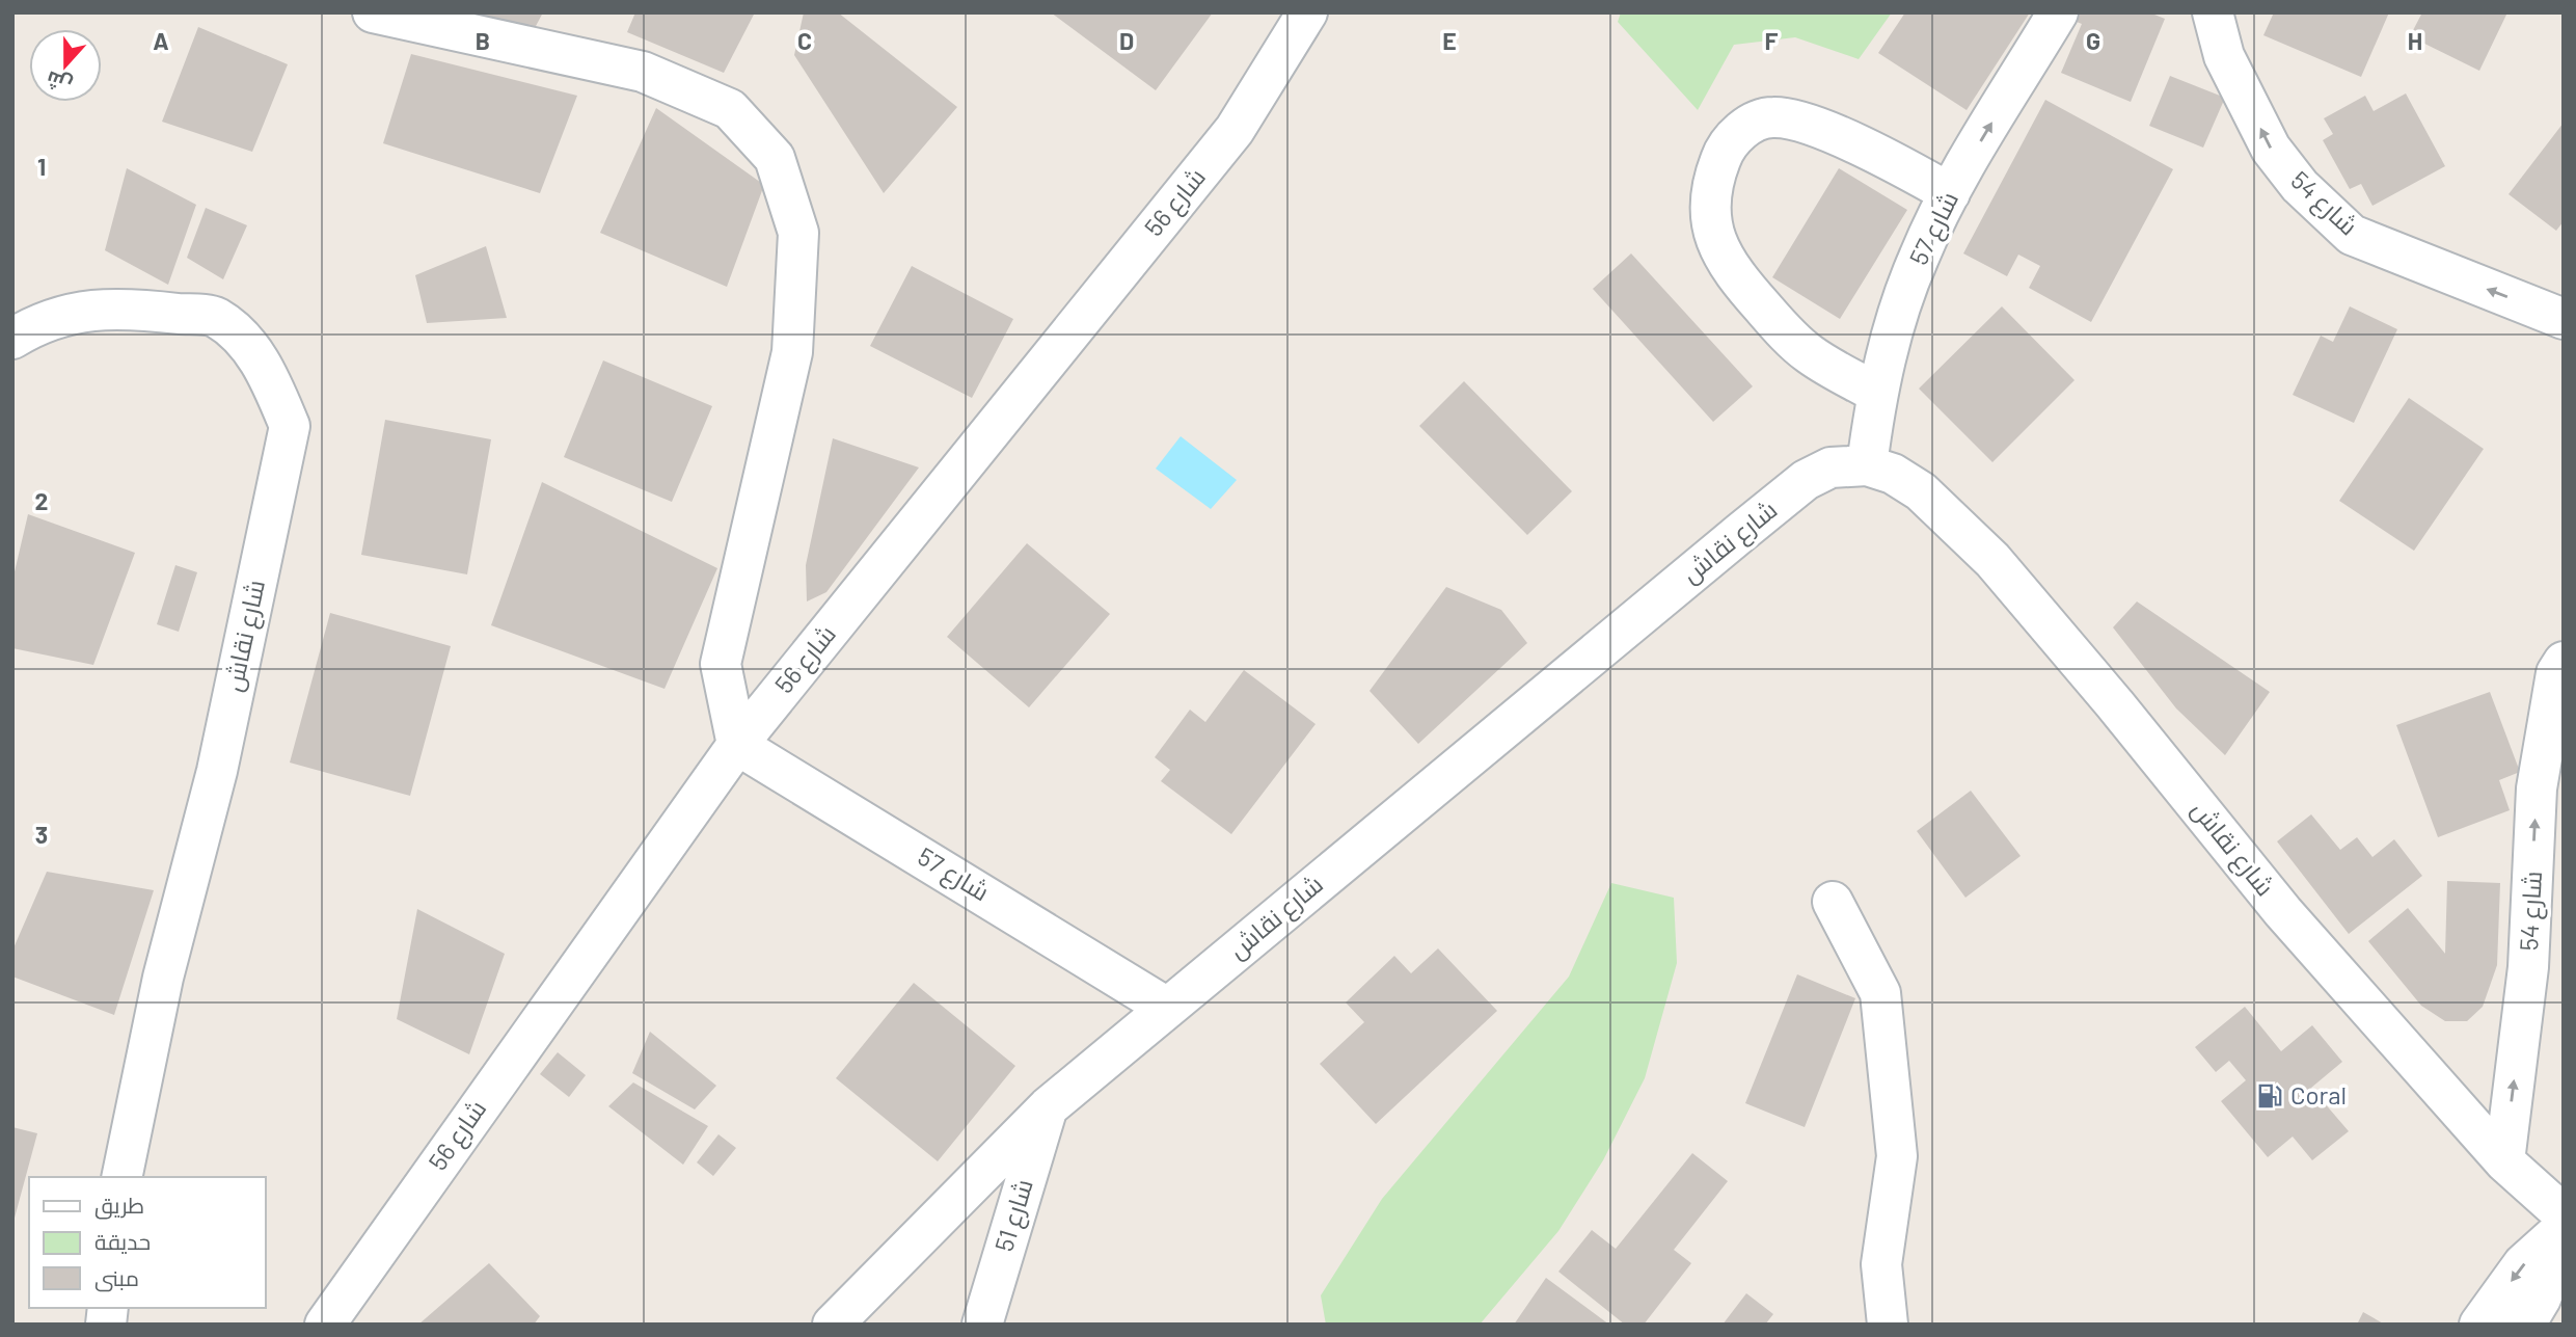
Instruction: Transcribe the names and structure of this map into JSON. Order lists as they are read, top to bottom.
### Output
{
  "streets": {
    "street": [
      "شارع 56",
      "شارع 54",
      "شارع 57",
      "شارع نقاش",
      "شارع 51"
    ]
  },
  "crossings": [
    ["شارع 56", "شارع 57"],
    ["شارع 54", "شارع نقاش"],
    ["شارع 57", "شارع نقاش"],
    ["شارع نقاش", "شارع 51"]
  ],
  "one_way": ["شارع 54"],
  "places": {
    "fuel station": ["Coral"]
  },
  "legend": ["طريق", "حديقة", "مبنى"],
  "north": "bottom",
  "grid": {
    "columns": [
      "A",
      "B",
      "C",
      "D",
      "E",
      "F",
      "G",
      "H"
    ],
    "rows": ["1", "2", "3"]
  }
}
